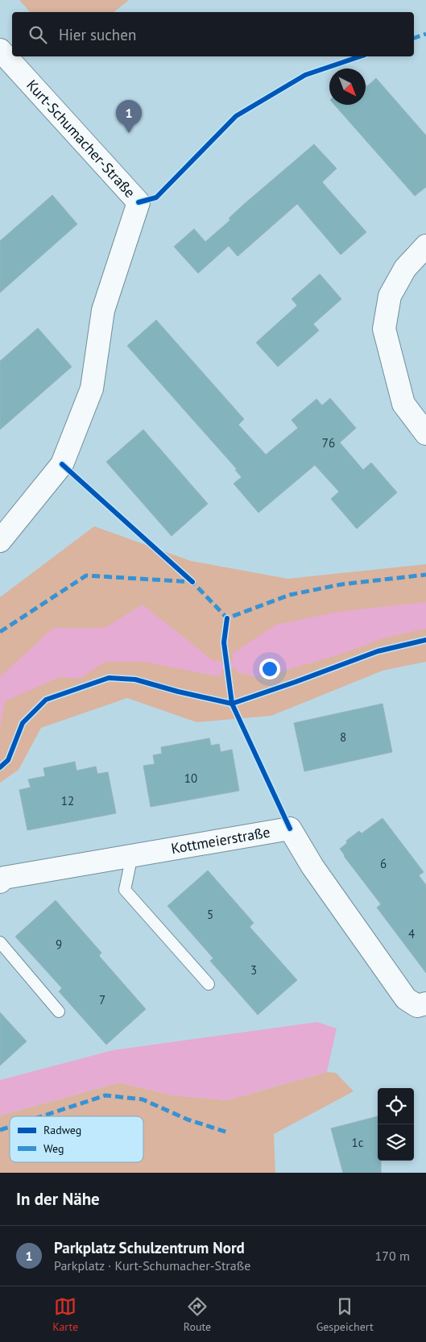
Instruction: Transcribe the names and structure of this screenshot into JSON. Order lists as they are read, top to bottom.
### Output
{
  "streets": {
    "street": ["Kurt-Schumacher-Straße", "Kottmeierstraße"]
  },
  "house_numbers": [
    "76",
    "8",
    "10",
    "12",
    "6",
    "5",
    "4",
    "9",
    "3",
    "7",
    "1c"
  ],
  "legend": ["Radweg", "Weg"],
  "north": "bottom right",
  "page": {
    "search": "Hier suchen",
    "pins": "1",
    "heading": "In der Nähe",
    "list": [
      {
        "mark": "1",
        "name": "Parkplatz Schulzentrum Nord",
        "note": "Parkplatz · Kurt-Schumacher-Straße",
        "value": "170 m"
      }
    ],
    "nav": ["Karte", "Route", "Gespeichert"]
  }
}
